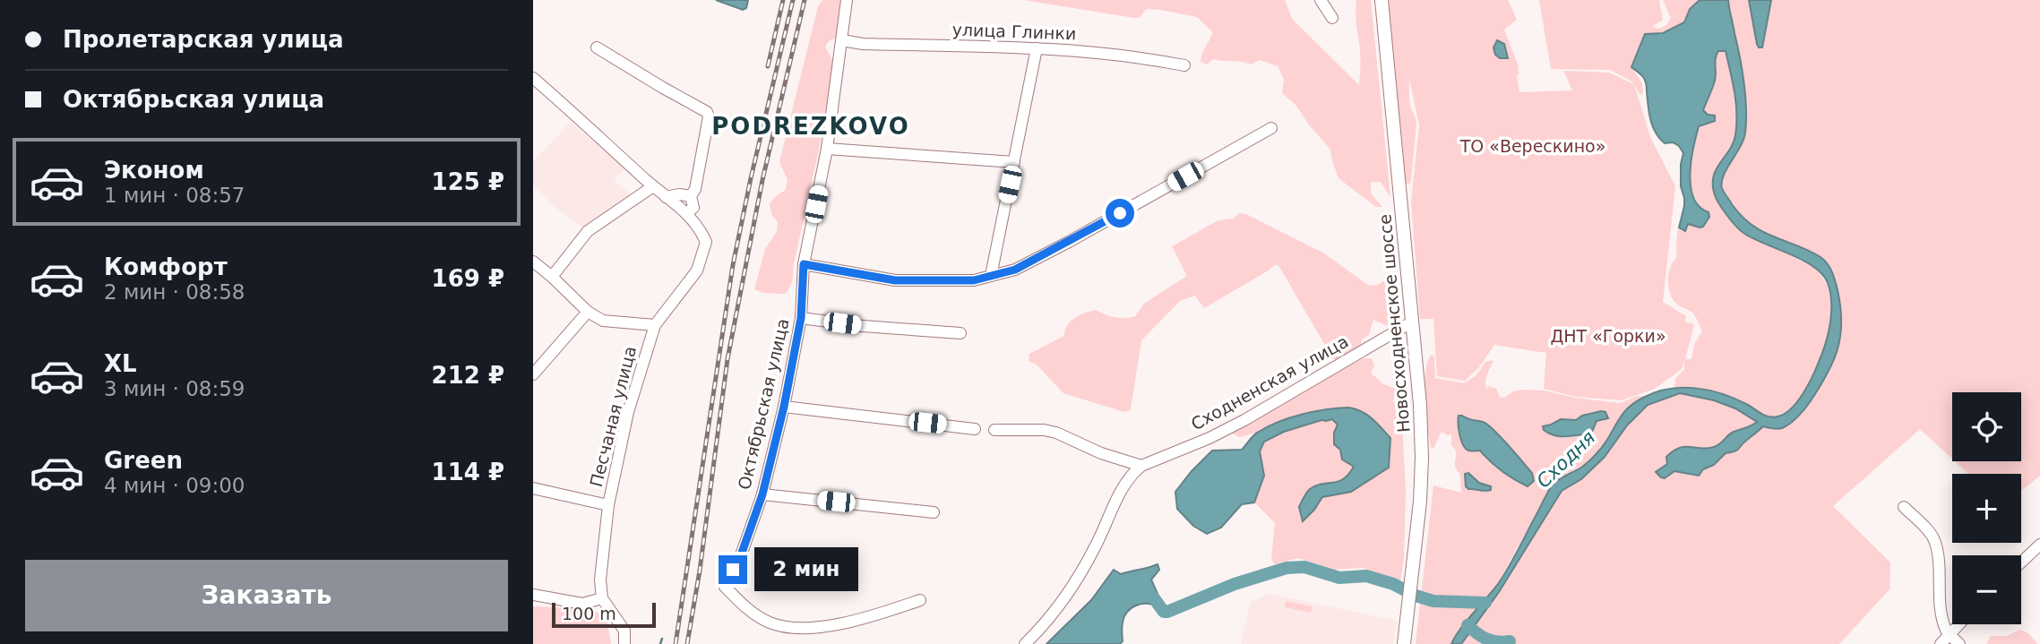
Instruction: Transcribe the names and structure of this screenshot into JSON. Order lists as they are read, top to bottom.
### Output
{
  "streets": {
    "main road": ["Новосходненское шоссе"],
    "street": [
      "улица Глинки",
      "Сходненская улица",
      "Октябрьская улица",
      "Песчаная улица"
    ]
  },
  "crossings": [
    ["улица Глинки", "Октябрьская улица"],
    ["Новосходненское шоссе", "Сходненская улица"]
  ],
  "districts": ["PODREZKOVO"],
  "water": ["Сходня"],
  "parks": ["ТО «Верескино»", "ДНТ «Горки»"],
  "scale_bar": "100 m",
  "page": {
    "banner": ["Пролетарская улица", "Октябрьская улица"],
    "list": [
      {
        "name": "Эконом",
        "note": "1 мин · 08:57",
        "value": "125 ₽"
      },
      {
        "name": "Комфорт",
        "note": "2 мин · 08:58",
        "value": "169 ₽"
      },
      {
        "name": "XL",
        "note": "3 мин · 08:59",
        "value": "212 ₽"
      },
      {
        "name": "Green",
        "note": "4 мин · 09:00",
        "value": "114 ₽"
      }
    ],
    "map_buttons": ["+", "−"],
    "buttons": "Заказать",
    "bubble": "2 мин",
    "scale": "100 m"
  }
}
